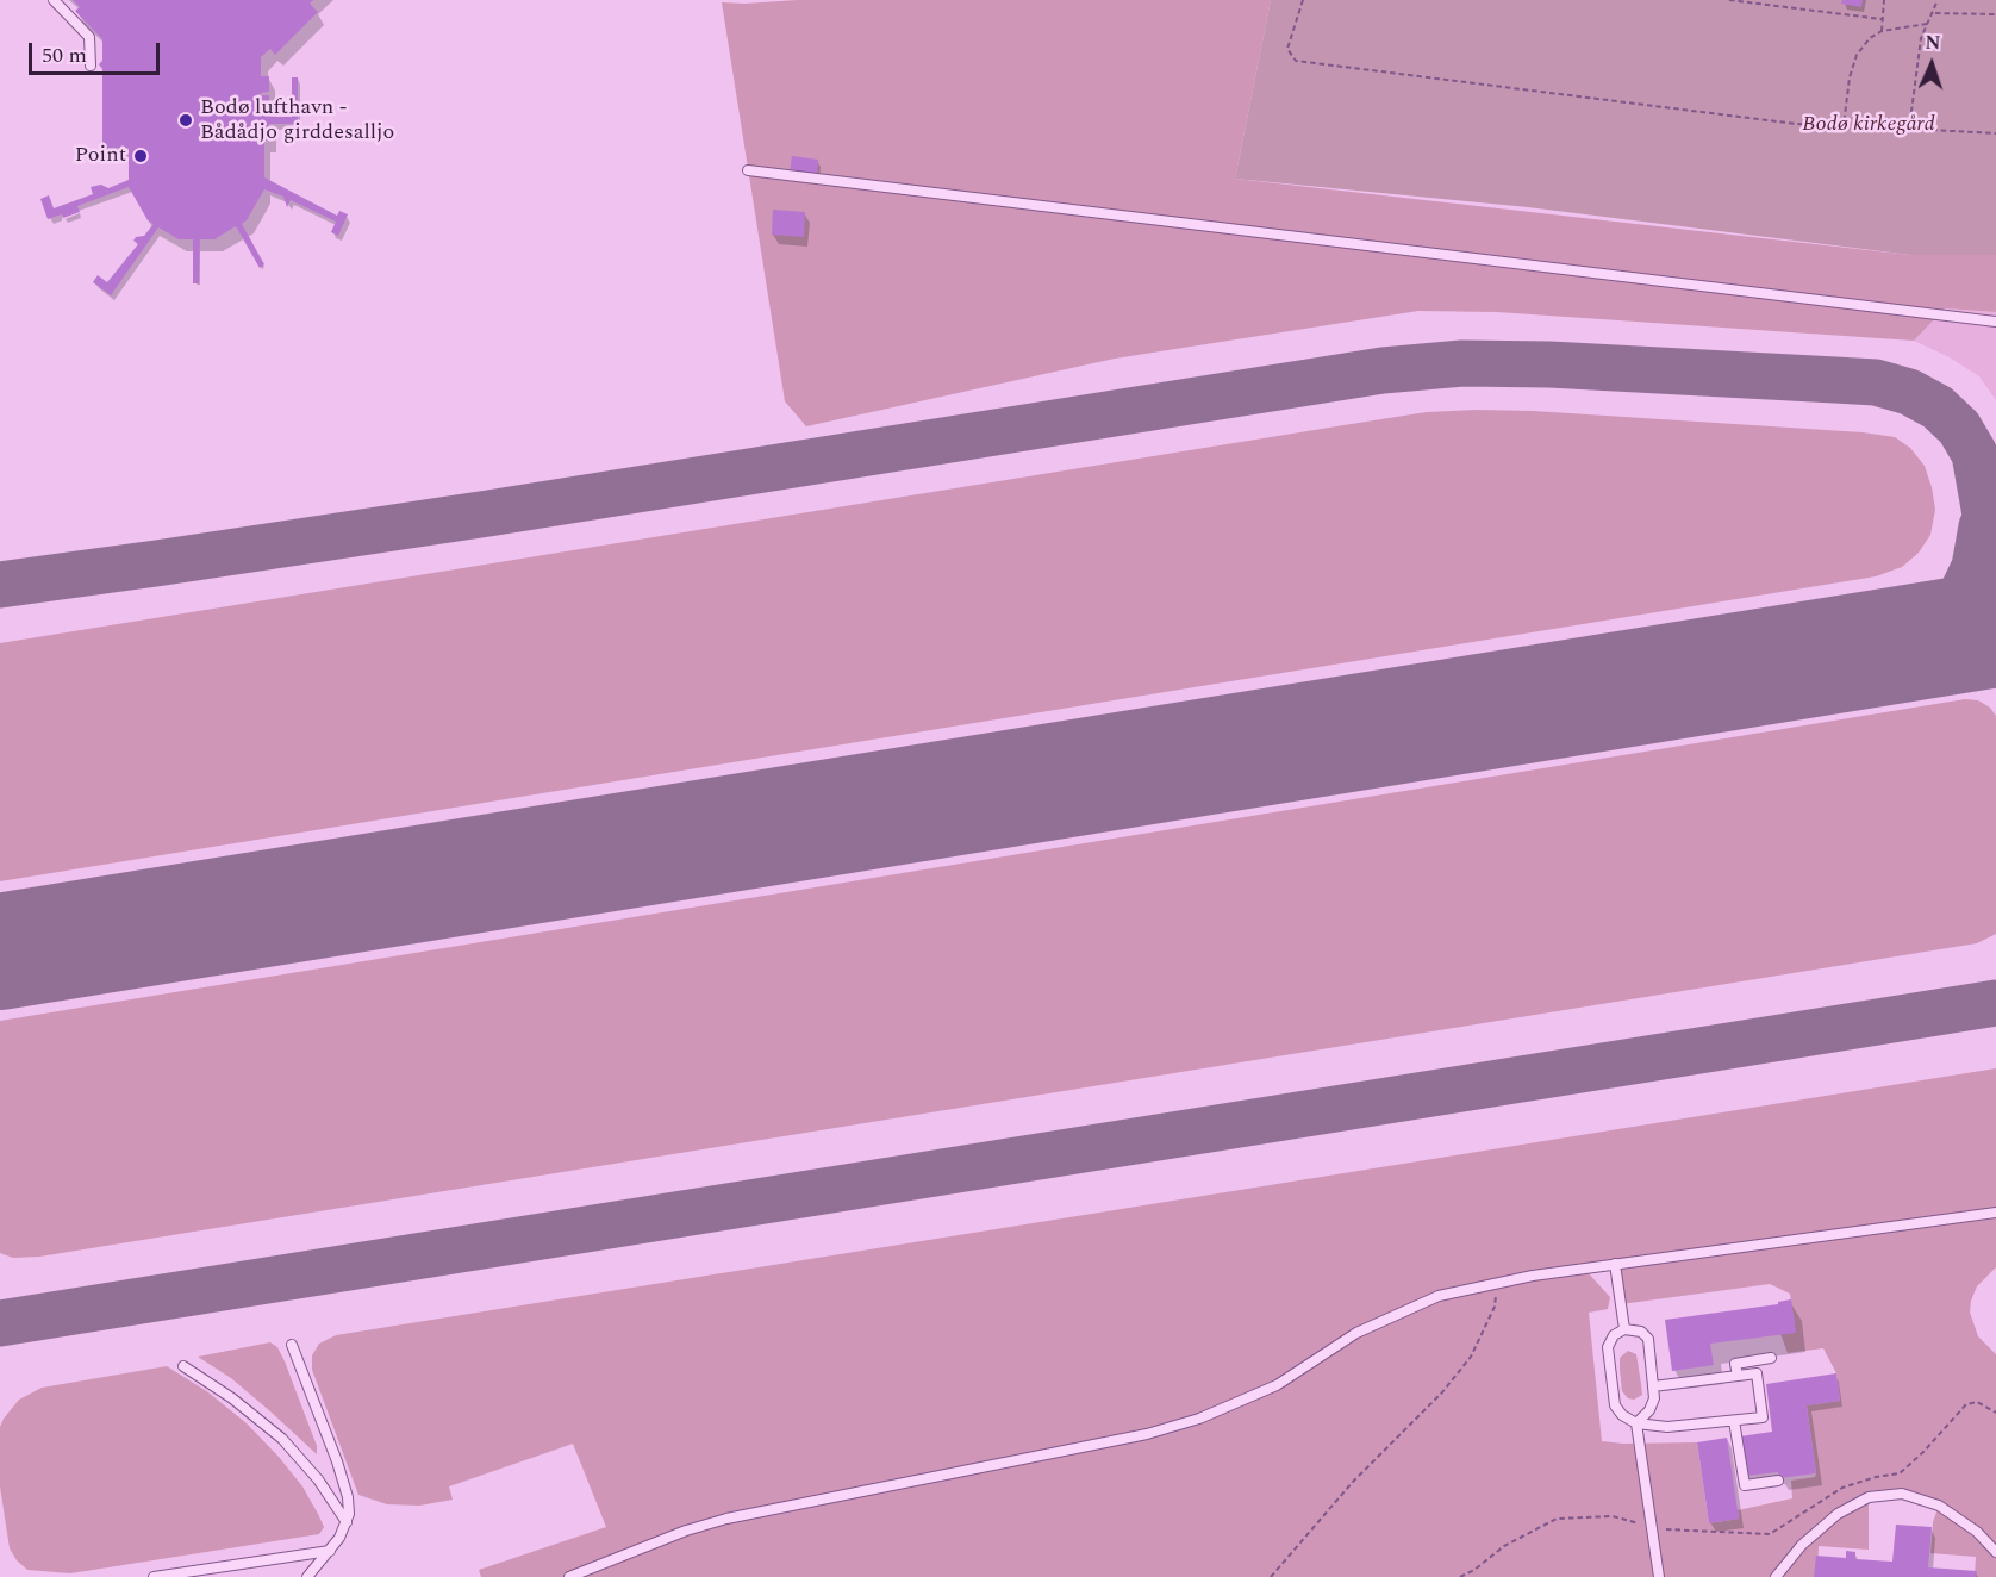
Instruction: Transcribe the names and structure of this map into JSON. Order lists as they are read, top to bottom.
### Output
{
  "parks": ["Bodø kirkegård"],
  "places": ["Bodø lufthavn - Bådådjo girddesalljo", "Point"],
  "scale_bar": "50 m",
  "north": "top"
}
